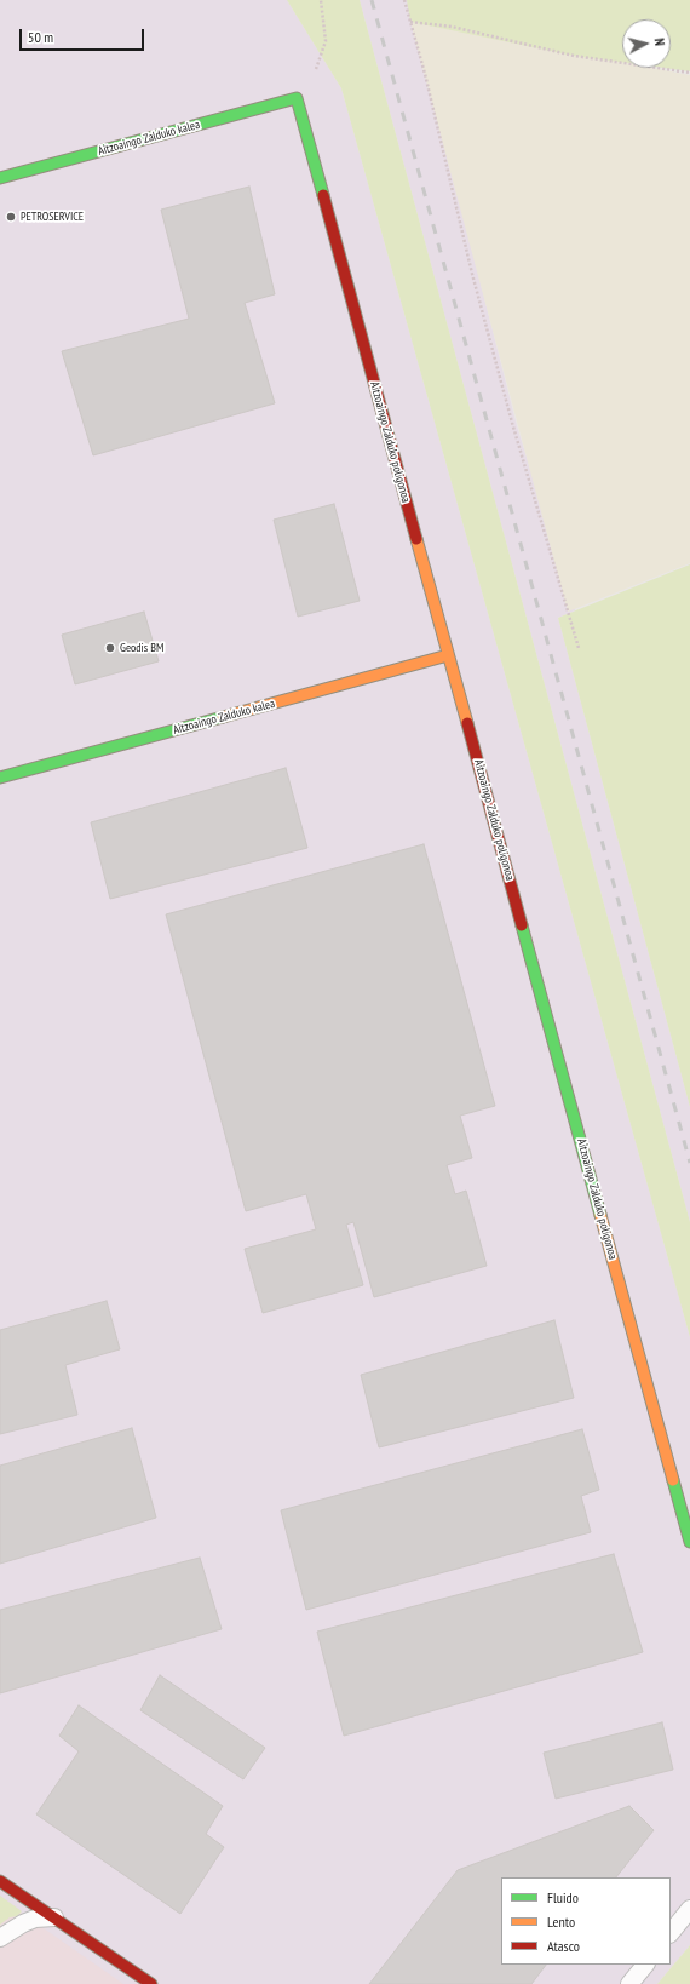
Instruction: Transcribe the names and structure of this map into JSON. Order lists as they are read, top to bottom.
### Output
{
  "streets": {
    "street": ["Aitzoaingo Zalduko kalea", "Aitzoaingo Zalduko poligonoa"]
  },
  "crossings": [
    ["Aitzoaingo Zalduko kalea", "Aitzoaingo Zalduko poligonoa"]
  ],
  "places": ["PETROSERVICE", "Geodis BM"],
  "legend": ["Fluido", "Lento", "Atasco"],
  "scale_bar": "50 m",
  "north": "right"
}
